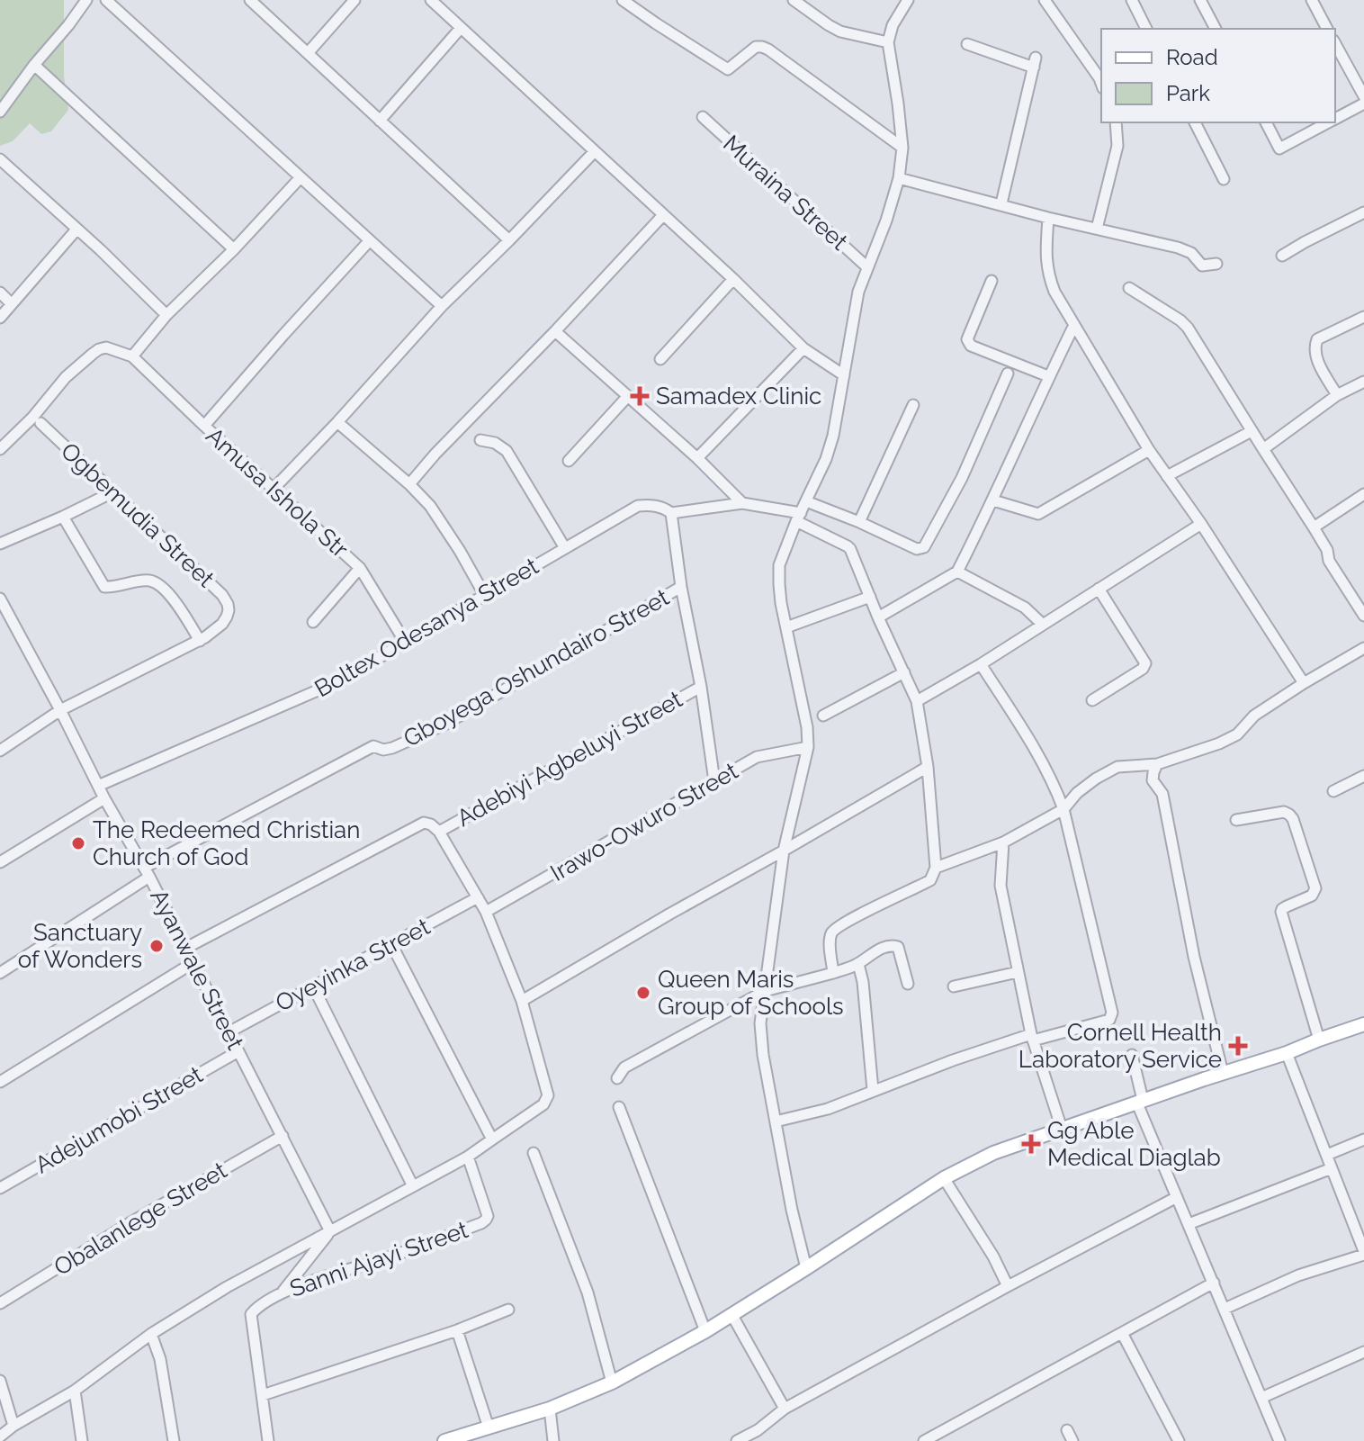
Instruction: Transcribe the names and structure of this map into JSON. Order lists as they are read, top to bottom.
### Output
{
  "streets": {
    "street": [
      "Muraina Street",
      "Amusa Ishola Str",
      "Ogbemudia Street",
      "Boltex Odesanya Street",
      "Gboyega Oshundairo Street",
      "Adebiyi Agbeluyi Street",
      "Irawo-Owuro Street",
      "Oyeyinka Street",
      "Ayanwale Street",
      "Adejumobi Street",
      "Obalanlege Street",
      "Sanni Ajayi Street"
    ]
  },
  "crossings": [
    ["Amusa Ishola Str", "Boltex Odesanya Street"],
    ["Boltex Odesanya Street", "Ayanwale Street"],
    ["Gboyega Oshundairo Street", "Ayanwale Street"],
    ["Oyeyinka Street", "Ayanwale Street"],
    ["Ayanwale Street", "Adejumobi Street"],
    ["Ayanwale Street", "Obalanlege Street"]
  ],
  "places": {
    "health": ["Samadex Clinic", "Cornell Health Laboratory Service", "Gg Able Medical Diaglab"],
    "other": ["The Redeemed Christian Church of God", "Sanctuary of Wonders", "Queen Maris Group of Schools"]
  },
  "legend": ["Road", "Park"]
}
